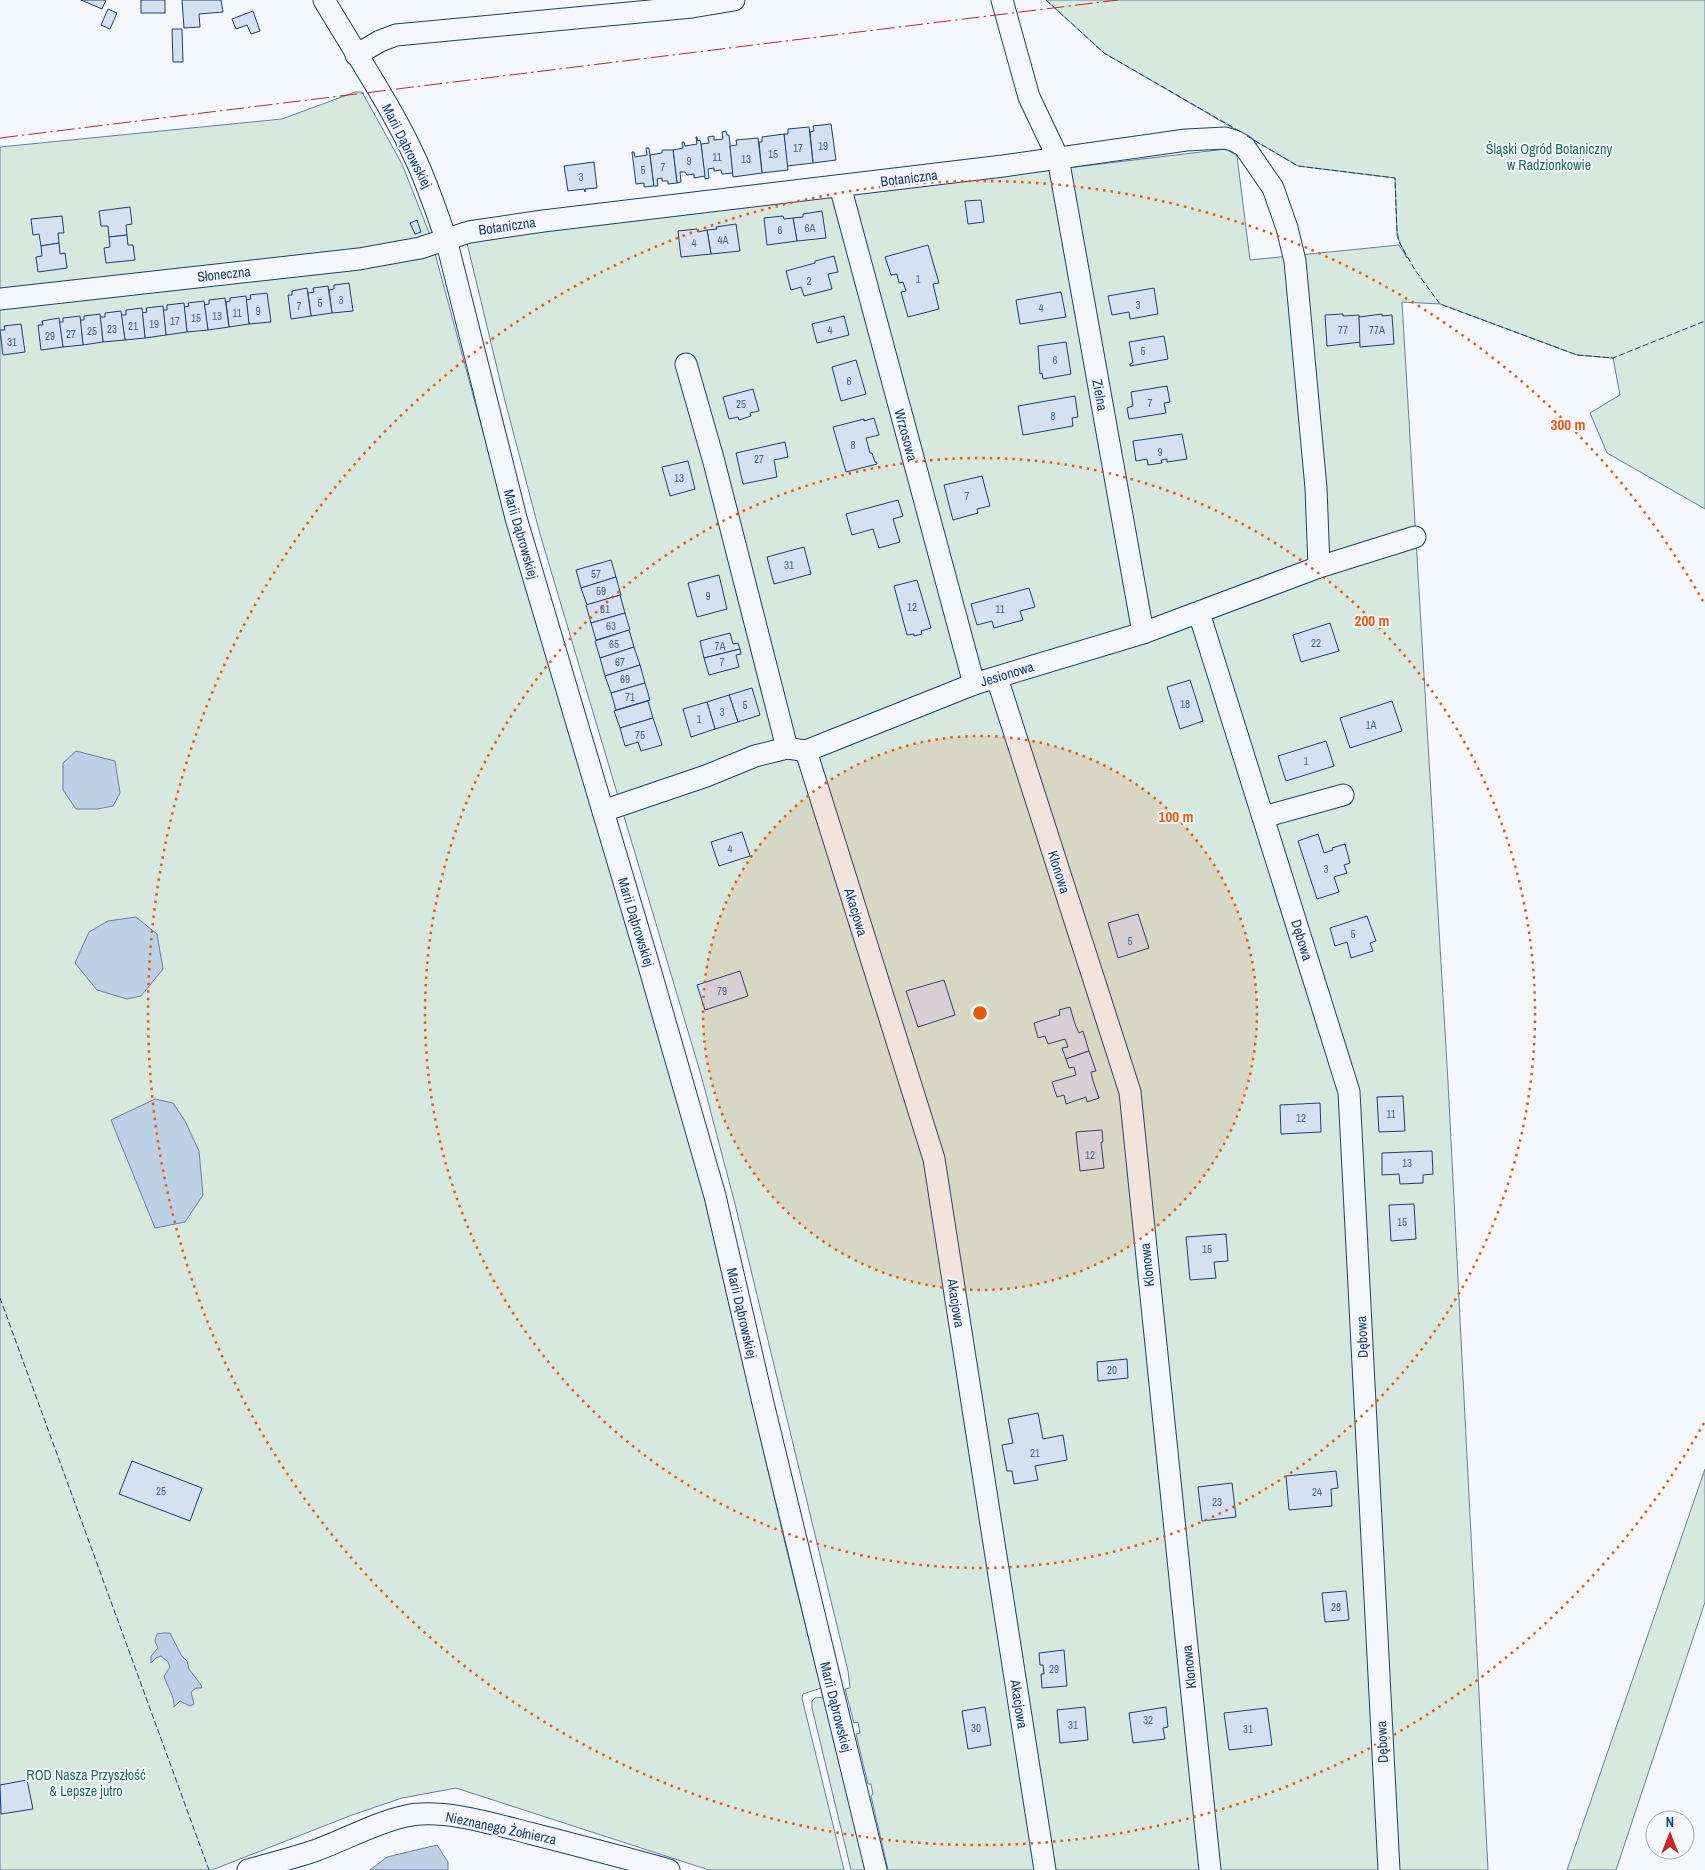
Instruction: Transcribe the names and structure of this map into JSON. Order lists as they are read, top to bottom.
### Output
{
  "streets": {
    "street": [
      "Marii Dąbrowskiej",
      "Botaniczna",
      "Słoneczna",
      "Zielna",
      "Wrzosowa",
      "Jesionowa",
      "Klonowa",
      "Akacjowa",
      "Dębowa",
      "Nieznanego Żołnierza"
    ]
  },
  "crossings": [
    ["Marii Dąbrowskiej", "Botaniczna"],
    ["Marii Dąbrowskiej", "Słoneczna"],
    ["Marii Dąbrowskiej", "Jesionowa"],
    ["Botaniczna", "Słoneczna"],
    ["Botaniczna", "Zielna"],
    ["Botaniczna", "Wrzosowa"],
    ["Botaniczna", "Jesionowa"],
    ["Zielna", "Jesionowa"],
    ["Wrzosowa", "Jesionowa"],
    ["Jesionowa", "Klonowa"],
    ["Jesionowa", "Akacjowa"],
    ["Jesionowa", "Dębowa"]
  ],
  "parks": ["Śląski Ogród Botaniczny w Radzionkowie", "ROD Nasza Przyszłość & Lepsze jutro"],
  "house_numbers": [
    "19",
    "17",
    "15",
    "11",
    "13",
    "9",
    "7",
    "5",
    "3",
    "6A",
    "6",
    "4A",
    "4",
    "1",
    "2",
    "3",
    "5",
    "3",
    "7",
    "4",
    "9",
    "11",
    "13",
    "15",
    "17",
    "19",
    "21",
    "23",
    "4",
    "77",
    "77A",
    "25",
    "27",
    "29",
    "31",
    "5",
    "6",
    "6",
    "7",
    "25",
    "8",
    "8",
    "9",
    "27",
    "13",
    "7",
    "31",
    "57",
    "59",
    "9",
    "12",
    "61",
    "11",
    "63",
    "22",
    "65",
    "7A",
    "67",
    "7",
    "69",
    "71",
    "18",
    "5",
    "3",
    "1",
    "1A",
    "75",
    "1",
    "4",
    "3",
    "5",
    "5",
    "79",
    "11",
    "12",
    "12",
    "13",
    "15",
    "15",
    "20",
    "21",
    "25",
    "24",
    "23",
    "28",
    "29",
    "32",
    "31",
    "30",
    "31"
  ],
  "north": "top",
  "rings": ["300 m", "200 m", "100 m"]
}
